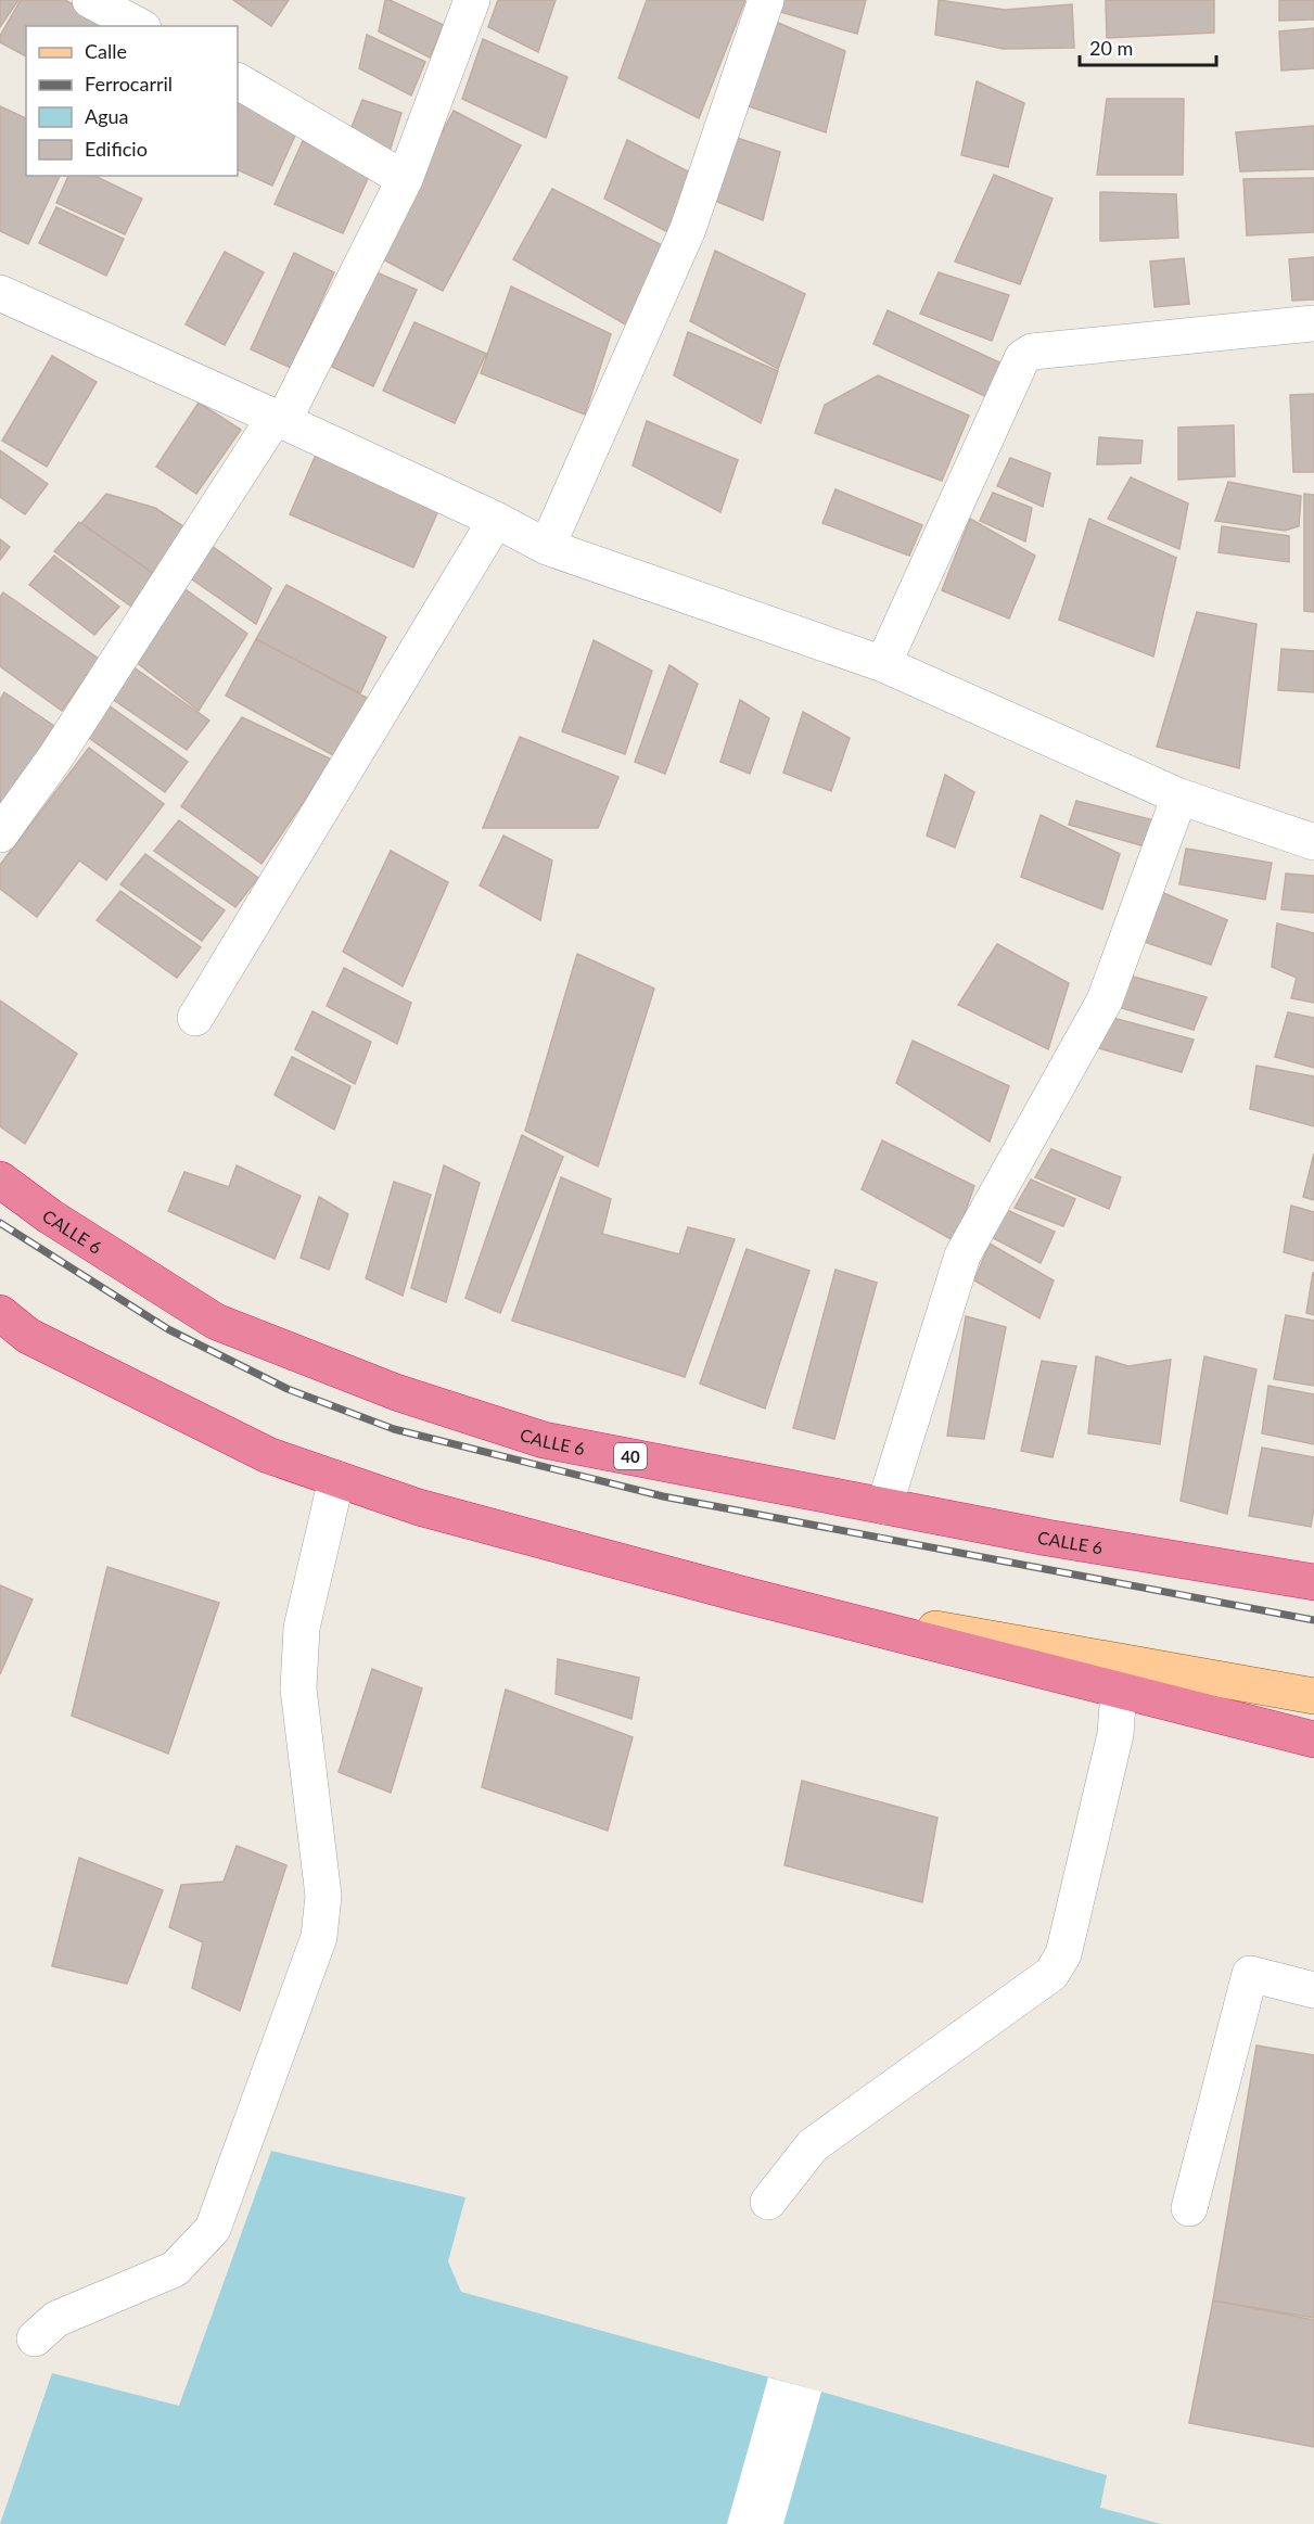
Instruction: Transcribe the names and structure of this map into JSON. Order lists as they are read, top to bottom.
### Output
{
  "streets": {
    "highway": ["CALLE 6", "40"]
  },
  "legend": [
    "Calle",
    "Ferrocarril",
    "Agua",
    "Edificio"
  ],
  "scale_bar": "20 m"
}
